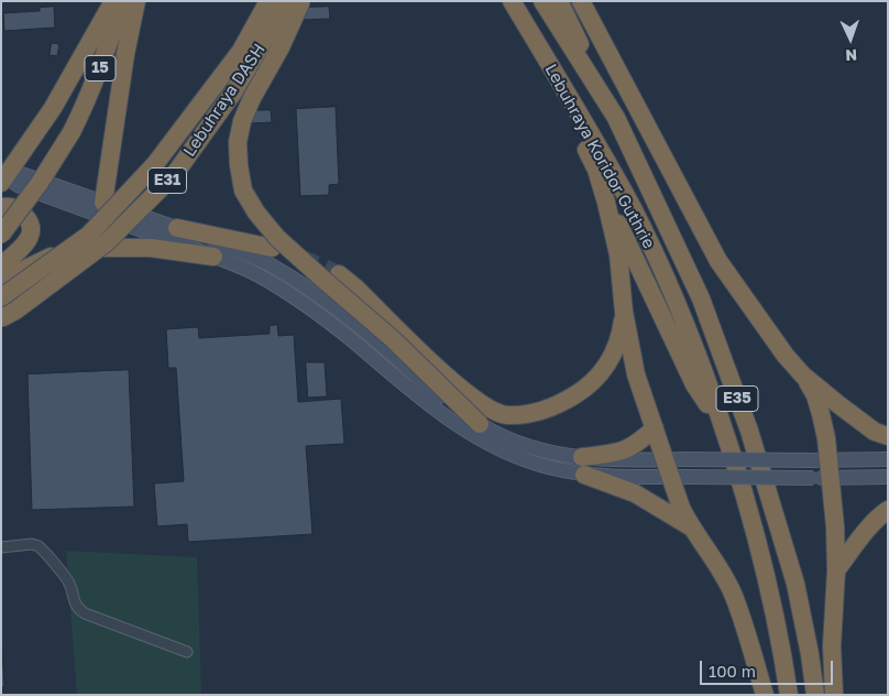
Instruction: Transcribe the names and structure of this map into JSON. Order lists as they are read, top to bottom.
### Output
{
  "streets": {
    "highway": [
      "15",
      "Lebuhraya DASH",
      "Lebuhraya Koridor Guthrie",
      "E31",
      "E35"
    ]
  },
  "scale_bar": "100 m",
  "north": "bottom"
}
